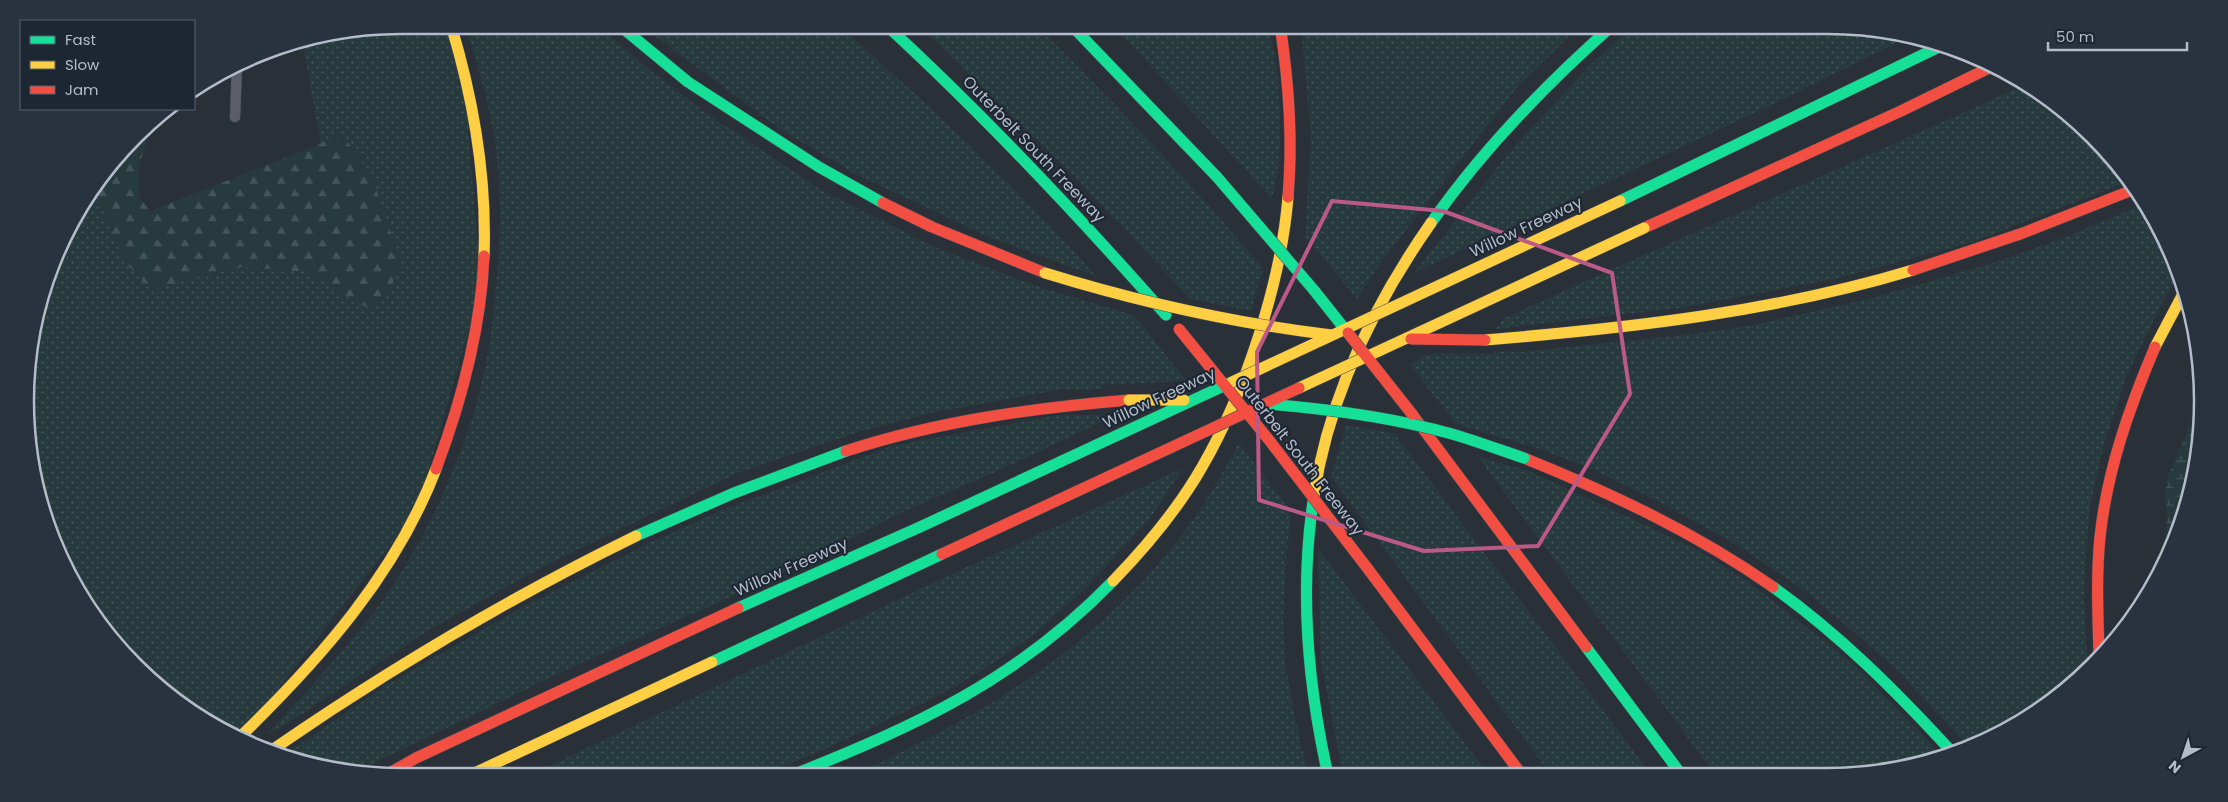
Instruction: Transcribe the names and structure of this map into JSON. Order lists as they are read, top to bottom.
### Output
{
  "streets": {
    "highway": ["Outerbelt South Freeway", "Willow Freeway"]
  },
  "legend": ["Fast", "Slow", "Jam"],
  "scale_bar": "50 m",
  "north": "bottom left"
}
